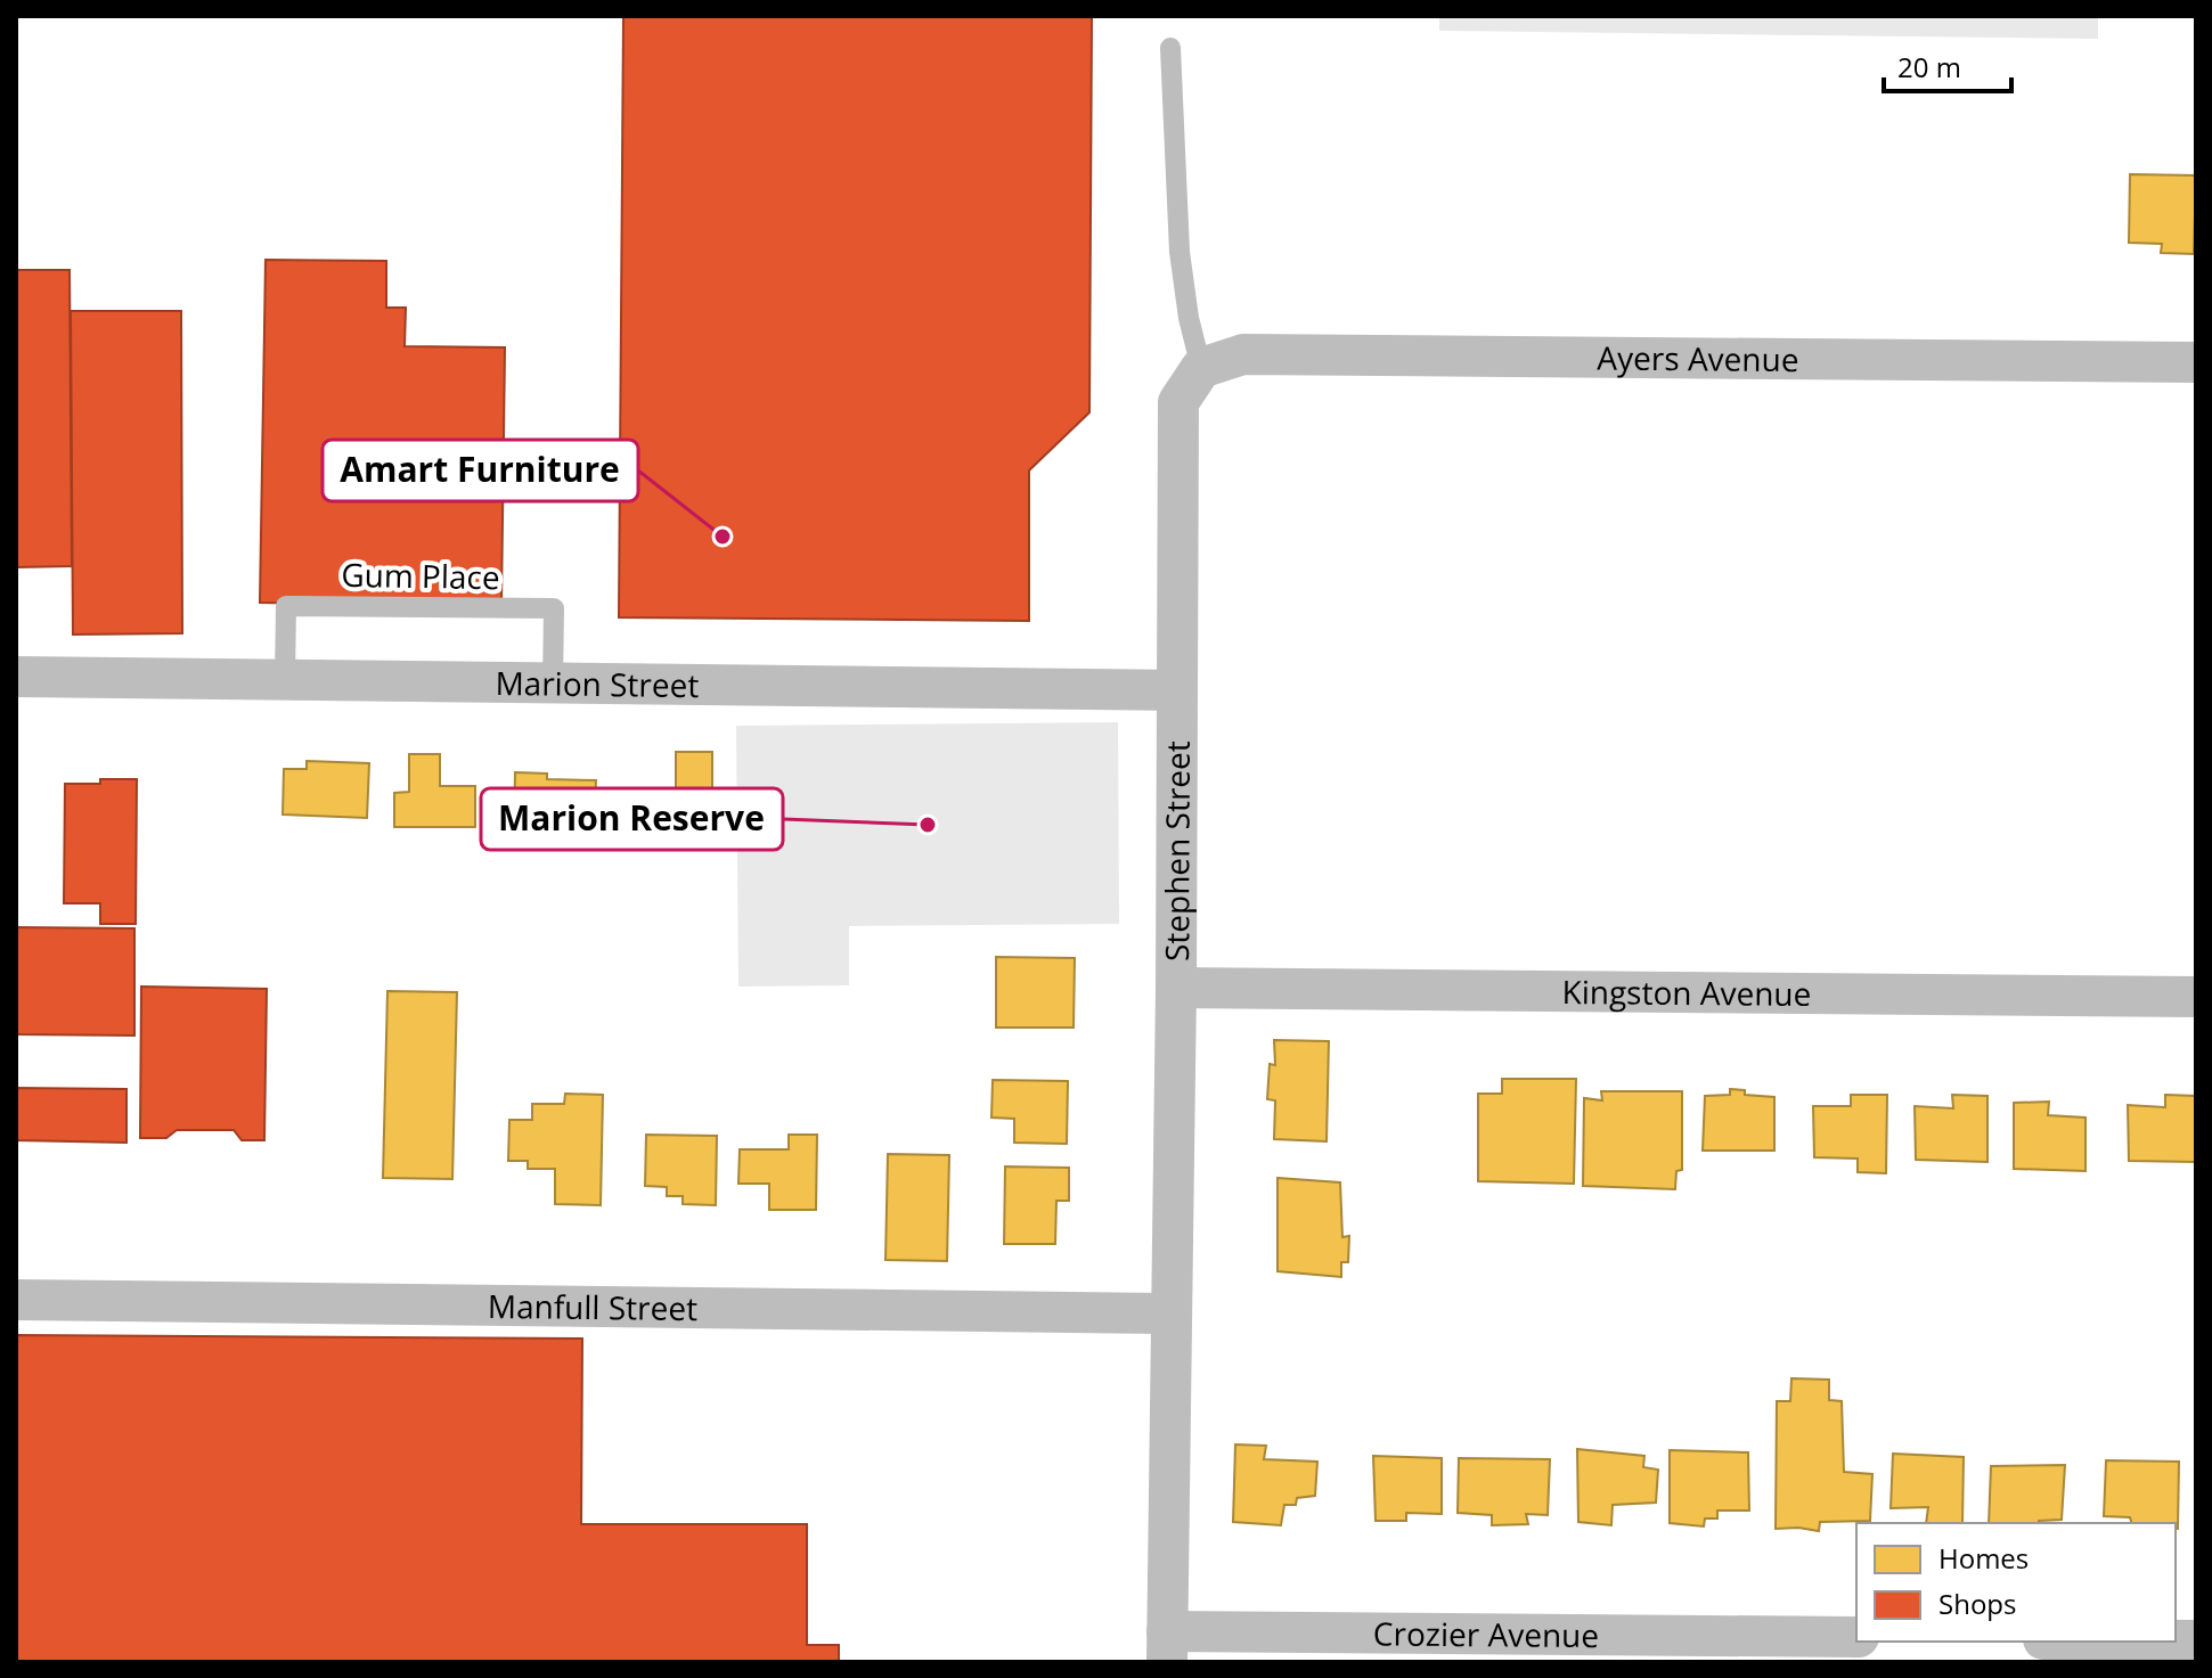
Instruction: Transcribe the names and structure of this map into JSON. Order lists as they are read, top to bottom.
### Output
{
  "streets": {
    "street": [
      "Ayers Avenue",
      "Marion Street",
      "Stephen Street",
      "Kingston Avenue",
      "Manfull Street",
      "Crozier Avenue"
    ],
    "lane": ["Gum Place"]
  },
  "crossings": [
    ["Ayers Avenue", "Stephen Street"],
    ["Gum Place", "Marion Street"],
    ["Marion Street", "Stephen Street"],
    ["Stephen Street", "Kingston Avenue"],
    ["Stephen Street", "Manfull Street"],
    ["Stephen Street", "Crozier Avenue"]
  ],
  "places": ["Amart Furniture", "Marion Reserve"],
  "legend": ["Homes", "Shops"],
  "scale_bar": "20 m"
}
